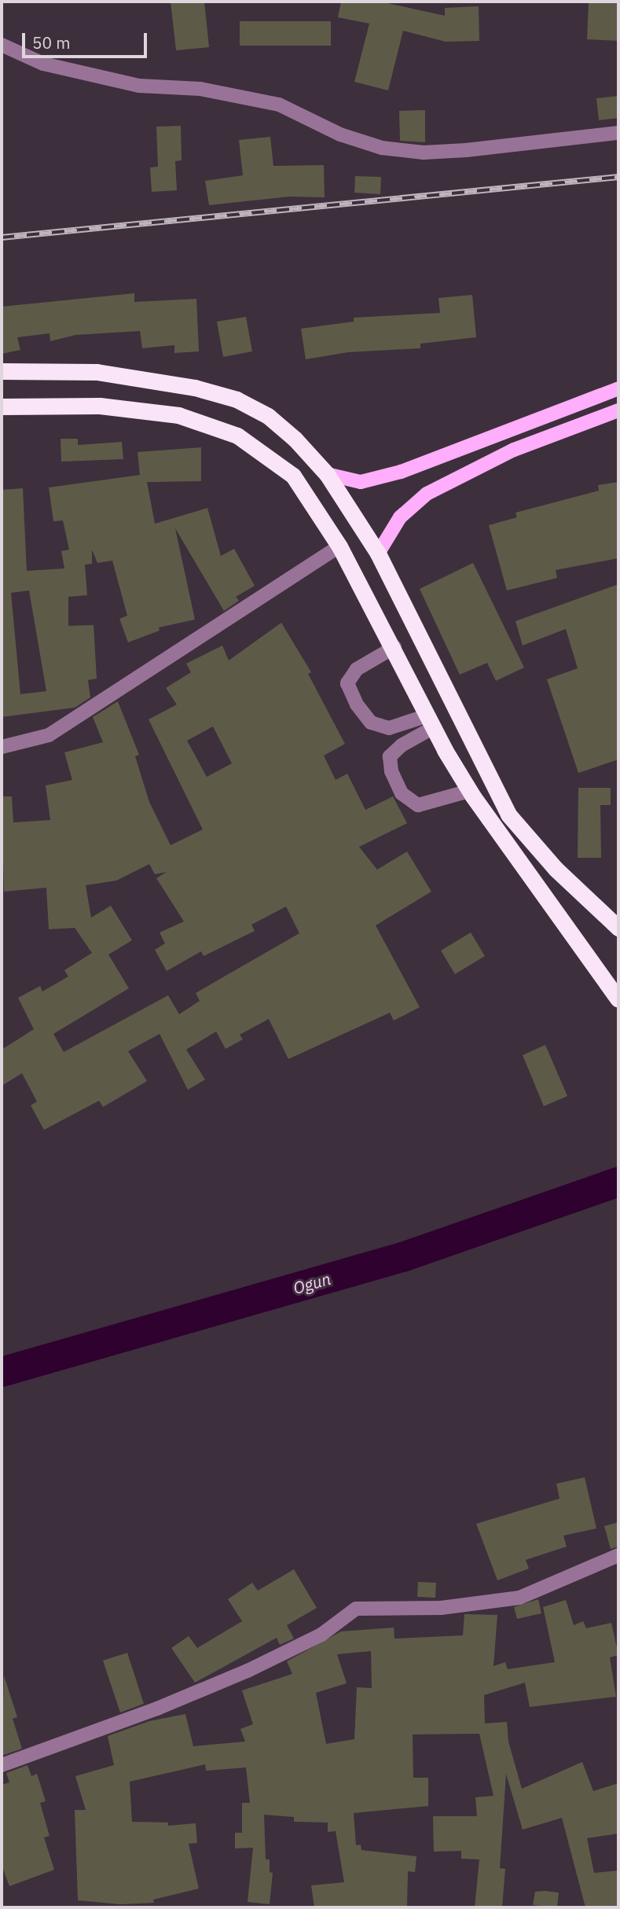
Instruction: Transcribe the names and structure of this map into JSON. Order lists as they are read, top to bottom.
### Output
{
  "water": ["Ogun"],
  "scale_bar": "50 m"
}
